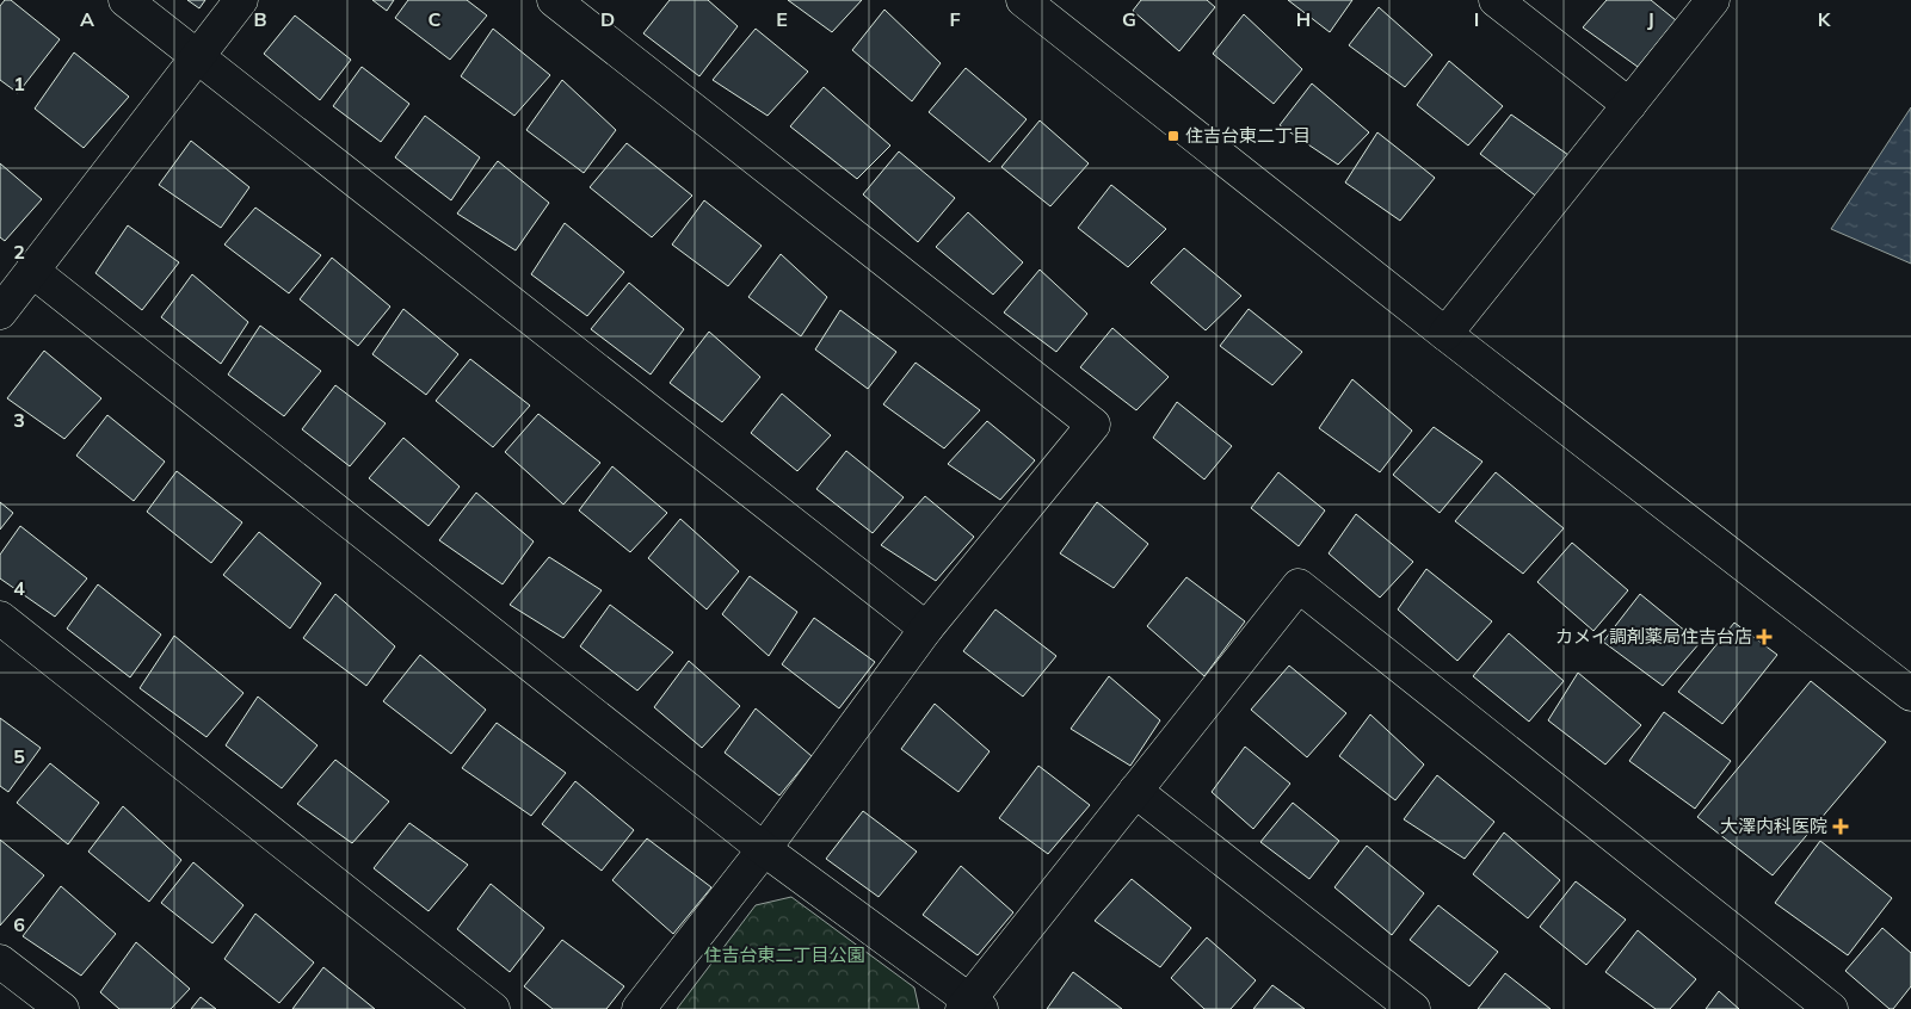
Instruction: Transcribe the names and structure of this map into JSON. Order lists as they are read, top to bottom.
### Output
{
  "parks": ["住吉台東二丁目公園"],
  "places": {
    "transit": ["住吉台東二丁目"],
    "health": ["カメイ調剤薬局住吉台店", "大澤内科医院"]
  },
  "grid": {
    "columns": [
      "A",
      "B",
      "C",
      "D",
      "E",
      "F",
      "G",
      "H",
      "I",
      "J",
      "K"
    ],
    "rows": [
      "1",
      "2",
      "3",
      "4",
      "5",
      "6"
    ]
  }
}
